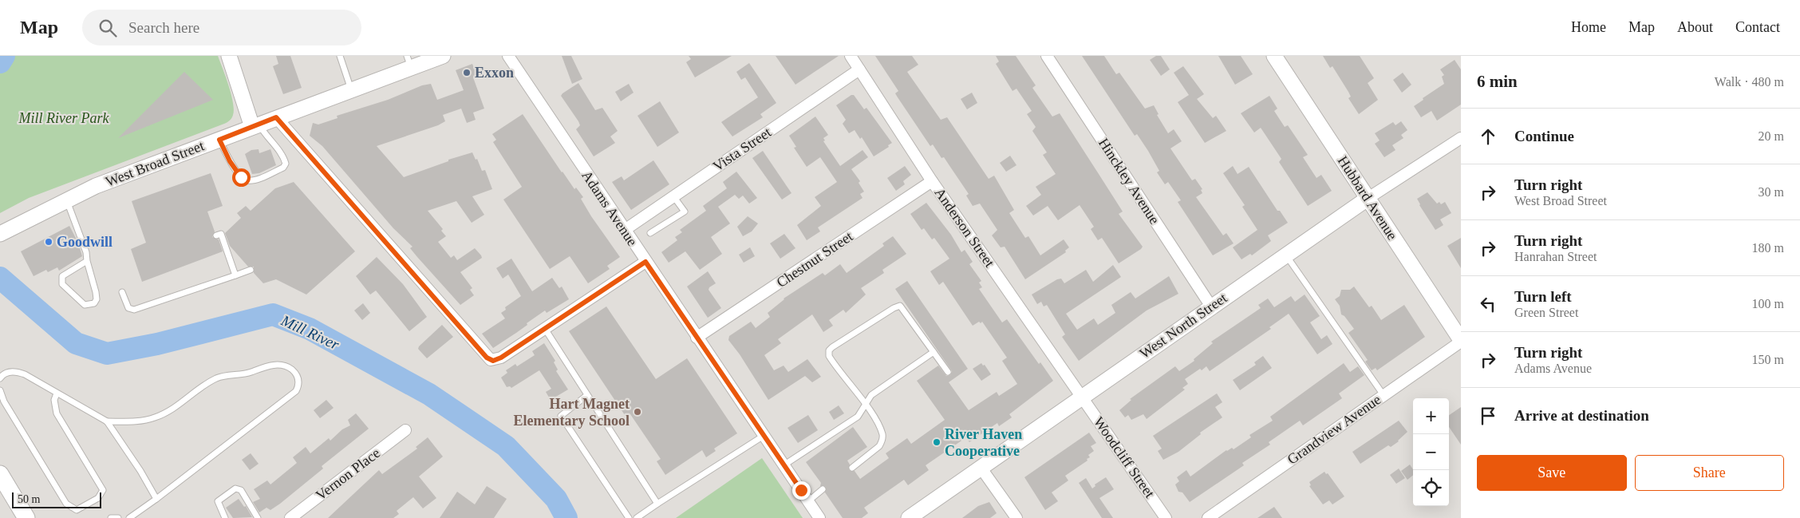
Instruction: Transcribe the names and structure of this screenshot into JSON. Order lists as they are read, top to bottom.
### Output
{
  "streets": {
    "street": [
      "Vista Street",
      "West Broad Street",
      "Hinckley Avenue",
      "Hubbard Avenue",
      "Adams Avenue",
      "Anderson Street",
      "Chestnut Street",
      "West North Street",
      "Grandview Avenue",
      "Woodcliff Street",
      "Vernon Place"
    ]
  },
  "crossings": [
    ["Vista Street", "Adams Avenue"],
    ["Vista Street", "Anderson Street"],
    ["Hinckley Avenue", "West North Street"],
    ["Hubbard Avenue", "West North Street"],
    ["Hubbard Avenue", "Grandview Avenue"],
    ["Adams Avenue", "Chestnut Street"],
    ["Anderson Street", "Chestnut Street"],
    ["Anderson Street", "West North Street"],
    ["Anderson Street", "Woodcliff Street"],
    ["West North Street", "Woodcliff Street"]
  ],
  "water": ["Mill River"],
  "parks": ["Mill River Park"],
  "places": [
    "Exxon",
    "Goodwill",
    "Hart Magnet Elementary School",
    "River Haven Cooperative"
  ],
  "scale_bar": "50 m",
  "page": {
    "header": "Map",
    "search": "Search here",
    "nav": [
      "Home",
      "Map",
      "About",
      "Contact"
    ],
    "heading": ["6 min", "Walk · 480 m"],
    "list": [
      ["Continue", "20 m"],
      ["Turn right", "West Broad Street", "30 m"],
      ["Turn right", "Hanrahan Street", "180 m"],
      ["Turn left", "Green Street", "100 m"],
      ["Turn right", "Adams Avenue", "150 m"],
      "Arrive at destination"
    ],
    "map_buttons": ["+", "−"],
    "buttons": ["Save", "Share"],
    "scale": "50 m"
  }
}
